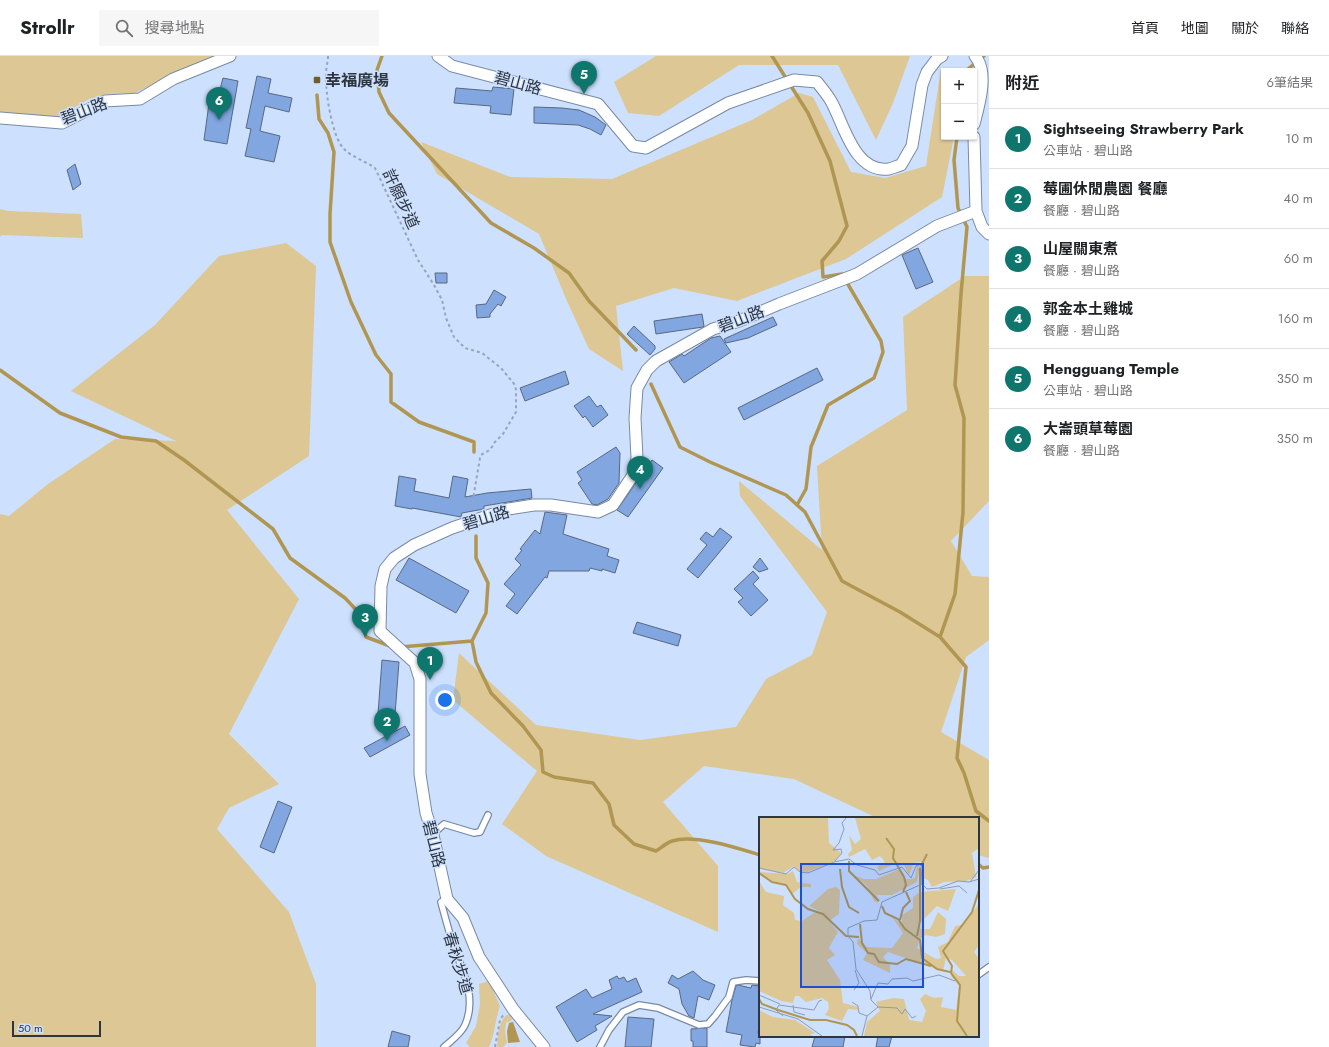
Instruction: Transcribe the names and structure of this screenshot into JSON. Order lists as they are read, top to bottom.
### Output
{
  "streets": {
    "street": ["碧山路"],
    "lane": ["春秋步道"],
    "path": ["許願步道"]
  },
  "crossings": [
    ["碧山路", "許願步道"],
    ["碧山路", "春秋步道"]
  ],
  "places": {
    "transit": ["幸福廣場"]
  },
  "scale_bar": "50 m",
  "page": {
    "header": "Strollr",
    "search": "搜尋地點",
    "nav": [
      "首頁",
      "地圖",
      "關於",
      "聯絡"
    ],
    "heading": ["附近", "6筆結果"],
    "pins": [
      "5",
      "6",
      "4",
      "3",
      "1",
      "2"
    ],
    "map_buttons": ["+", "−"],
    "list": [
      {
        "mark": "1",
        "name": "Sightseeing Strawberry Park",
        "note": "公車站 · 碧山路",
        "value": "10 m"
      },
      {
        "mark": "2",
        "name": "莓圃休閒農園 餐廳",
        "note": "餐廳 · 碧山路",
        "value": "40 m"
      },
      {
        "mark": "3",
        "name": "山屋關東煮",
        "note": "餐廳 · 碧山路",
        "value": "60 m"
      },
      {
        "mark": "4",
        "name": "郭金本土雞城",
        "note": "餐廳 · 碧山路",
        "value": "160 m"
      },
      {
        "mark": "5",
        "name": "Hengguang Temple",
        "note": "公車站 · 碧山路",
        "value": "350 m"
      },
      {
        "mark": "6",
        "name": "大崙頭草莓園",
        "note": "餐廳 · 碧山路",
        "value": "350 m"
      }
    ],
    "scale": "50 m"
  }
}
